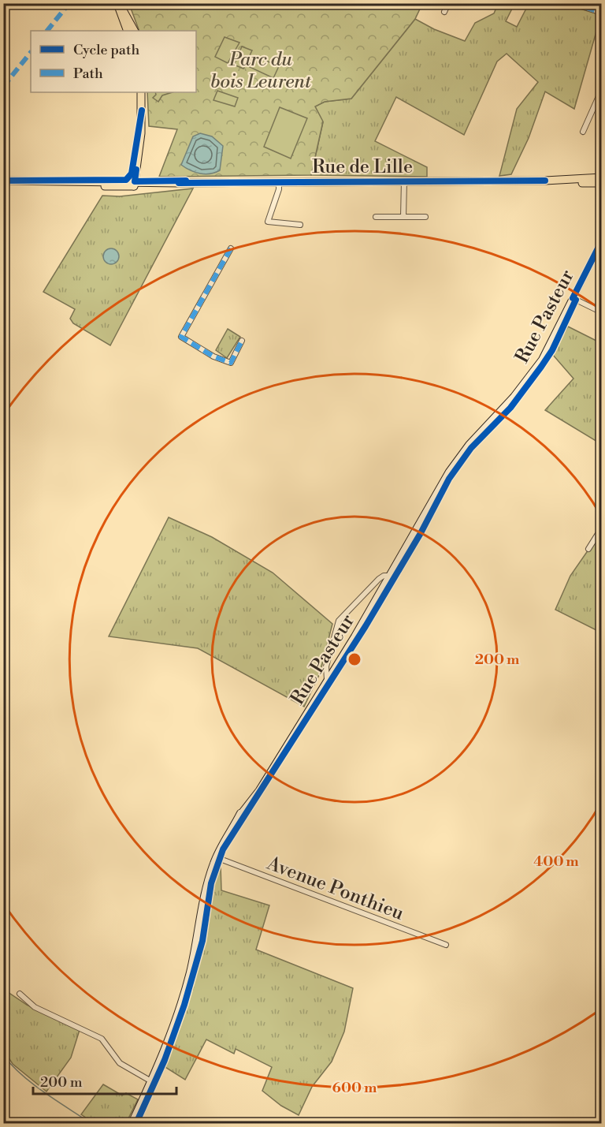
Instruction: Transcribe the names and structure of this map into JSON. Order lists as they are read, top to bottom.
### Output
{
  "streets": {
    "main road": ["Rue de Lille", "Rue Pasteur"],
    "street": ["Avenue Ponthieu"]
  },
  "crossings": [
    ["Rue Pasteur", "Avenue Ponthieu"]
  ],
  "parks": ["Parc du bois Leurent"],
  "legend": ["Cycle path", "Path"],
  "scale_bar": "200 m",
  "rings": ["200 m", "400 m", "600 m"]
}
